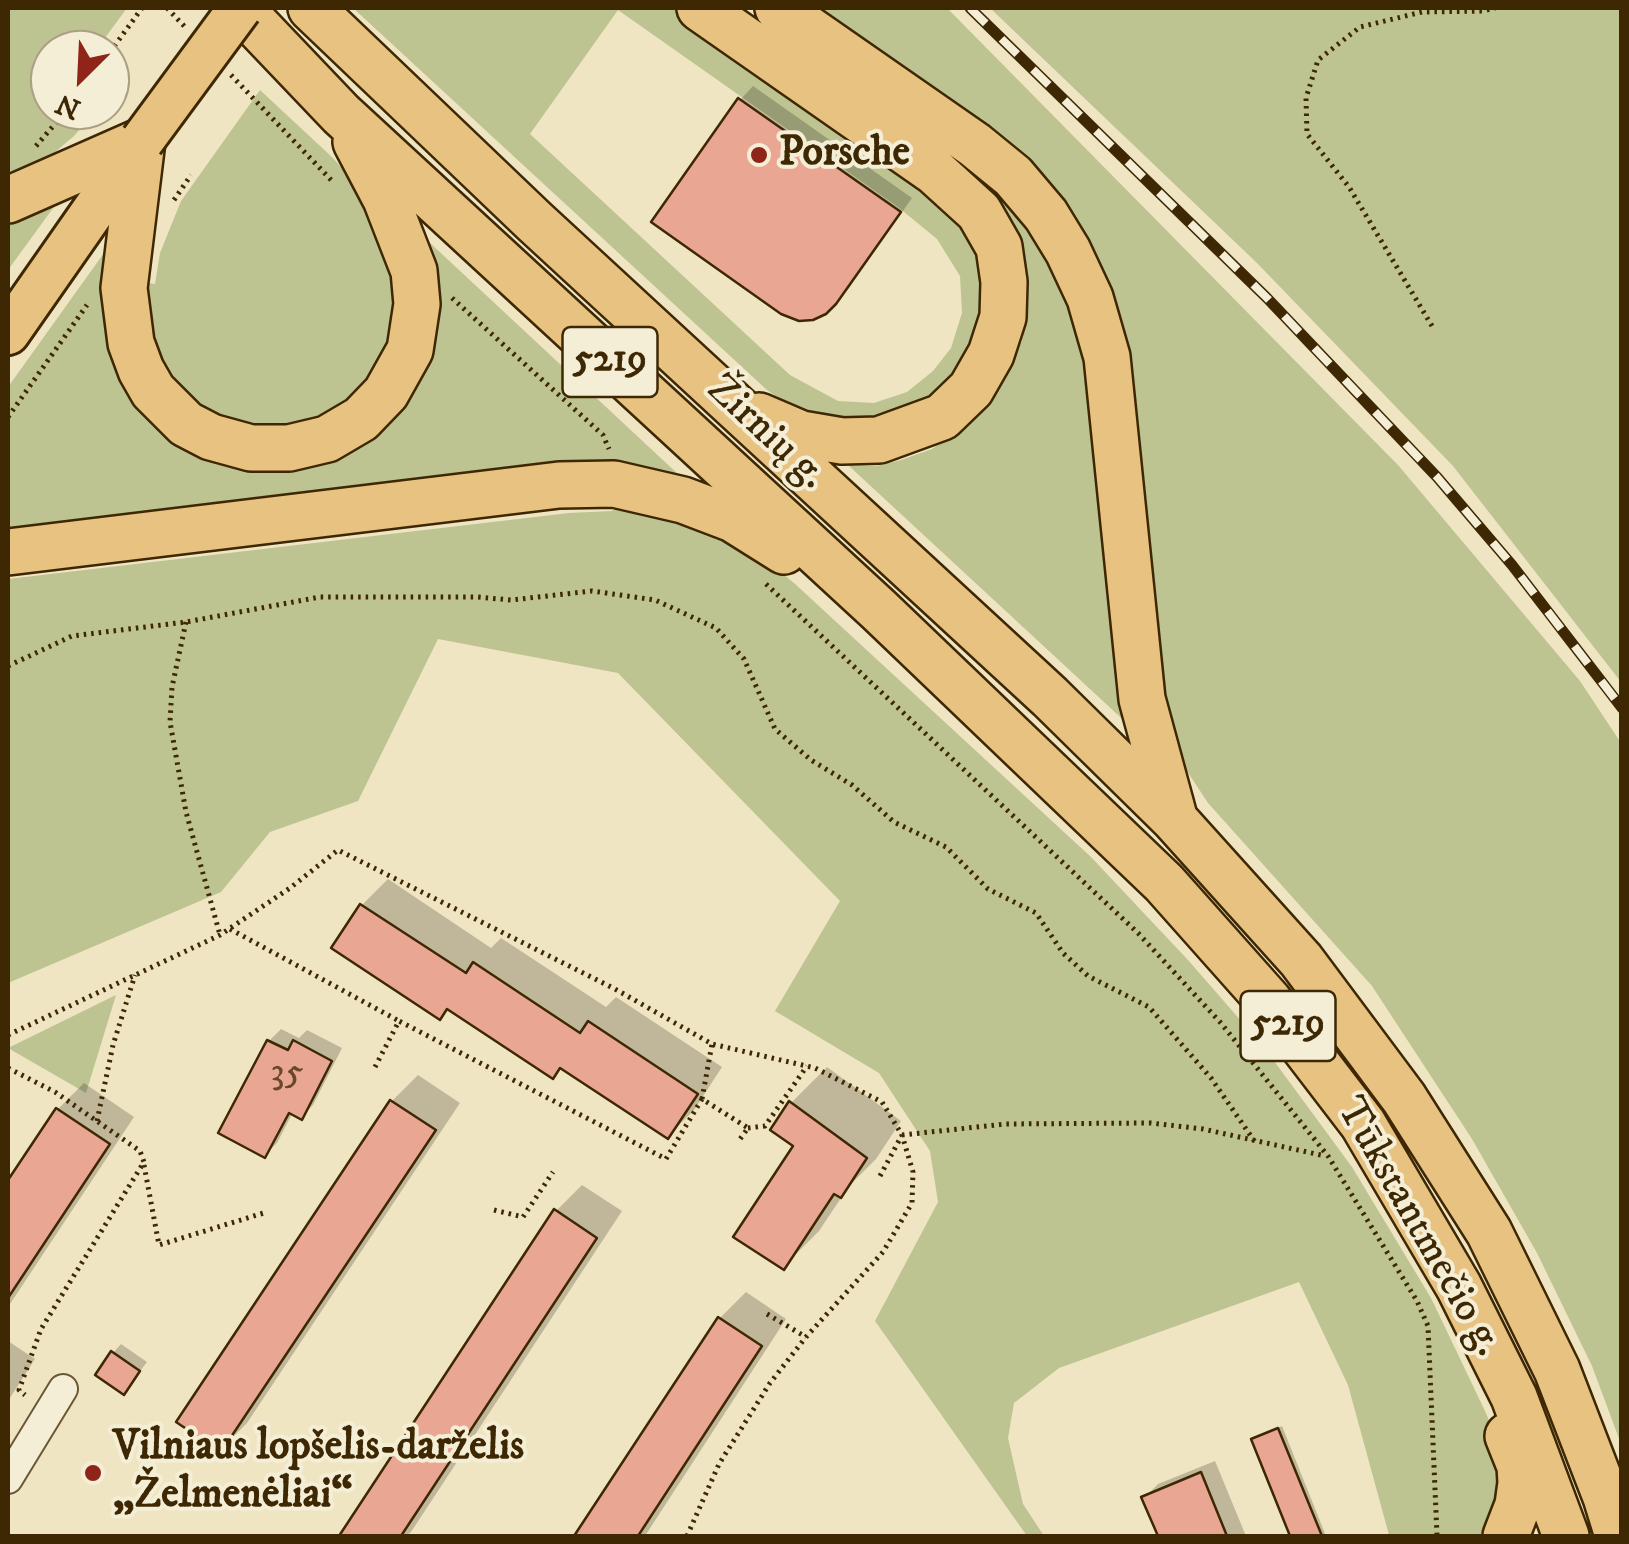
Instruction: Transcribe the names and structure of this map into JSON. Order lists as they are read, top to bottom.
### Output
{
  "streets": {
    "highway": ["5219", "Žirnių g.", "Tūkstantmečio g."]
  },
  "crossings": [
    ["Žirnių g.", "Tūkstantmečio g."]
  ],
  "places": ["Porsche", "Vilniaus lopšelis-darželis „Želmenėliai“"],
  "house_numbers": ["35"],
  "north": "bottom left"
}
